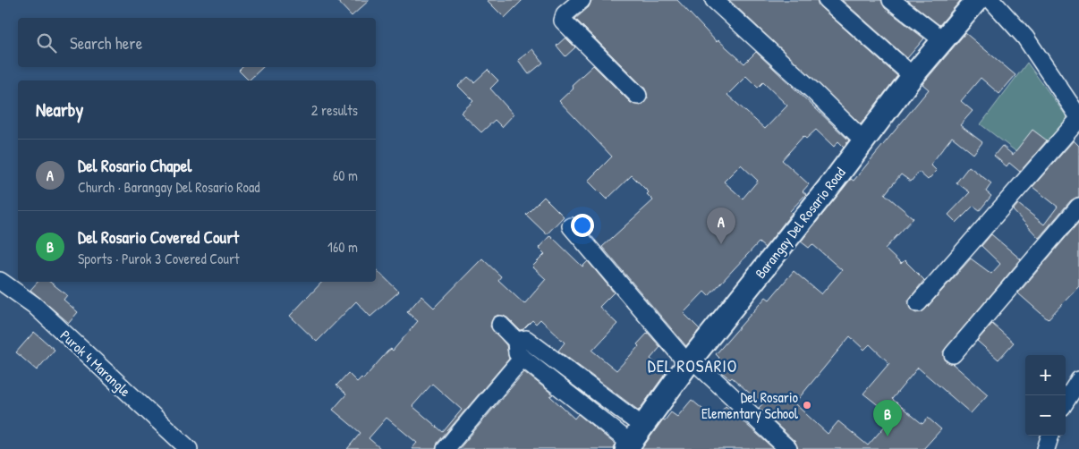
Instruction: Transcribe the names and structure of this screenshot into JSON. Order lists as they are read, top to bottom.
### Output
{
  "streets": {
    "main road": ["Barangay Del Rosario Road"],
    "street": ["Purok 4 Marangle"]
  },
  "districts": ["DEL ROSARIO"],
  "places": ["Del Rosario Elementary School"],
  "page": {
    "search": "Search here",
    "heading": ["Nearby", "2 results"],
    "list": [
      {
        "mark": "A",
        "name": "Del Rosario Chapel",
        "note": "Church · Barangay Del Rosario Road",
        "value": "60 m"
      },
      {
        "mark": "B",
        "name": "Del Rosario Covered Court",
        "note": "Sports · Purok 3 Covered Court",
        "value": "160 m"
      }
    ],
    "pins": ["A", "B"],
    "map_buttons": ["+", "−"]
  }
}
